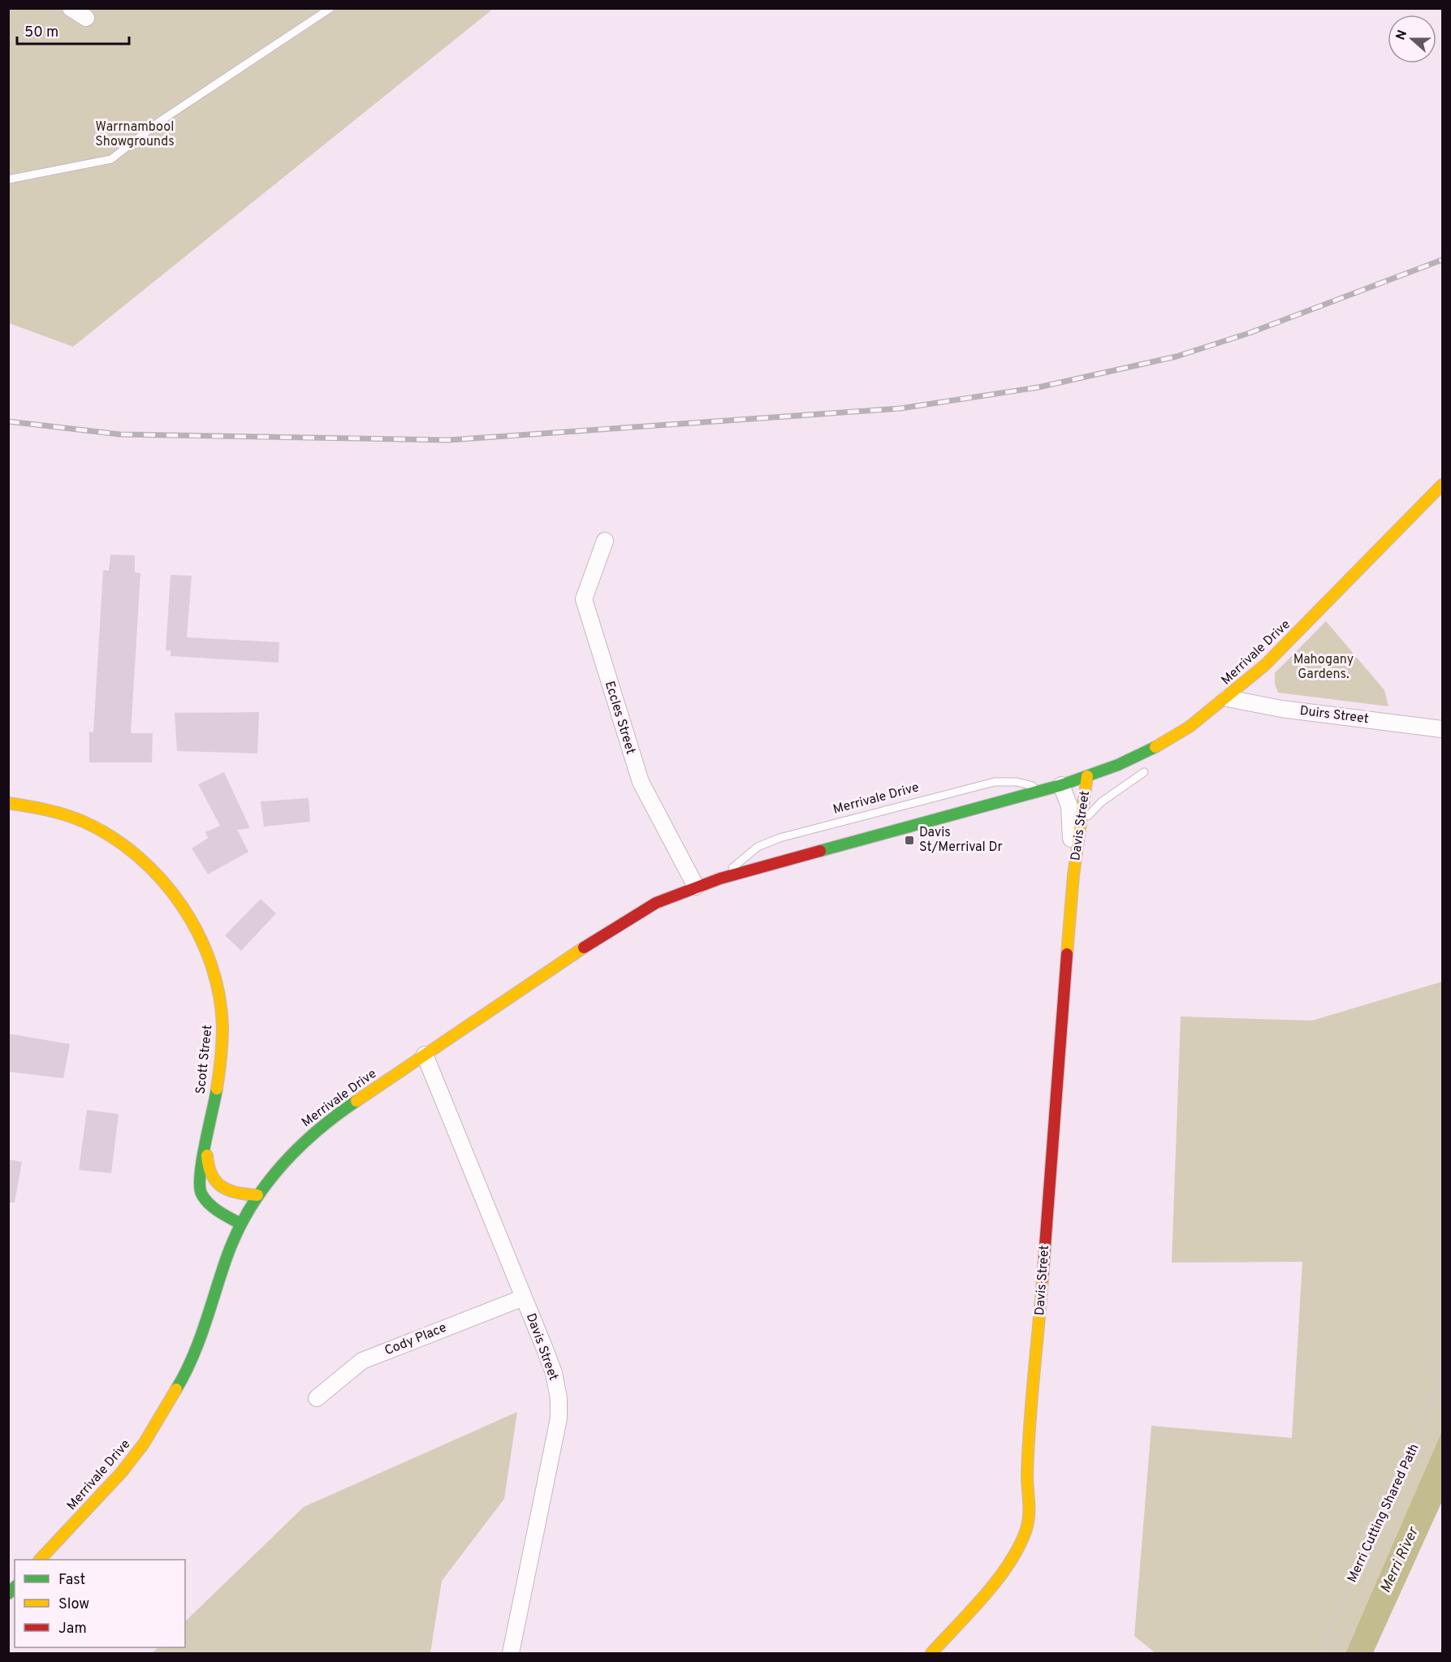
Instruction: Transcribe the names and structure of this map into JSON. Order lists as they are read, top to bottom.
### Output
{
  "streets": {
    "street": [
      "Merrivale Drive",
      "Duirs Street",
      "Eccles Street",
      "Davis Street",
      "Scott Street",
      "Cody Place"
    ],
    "path": ["Merri Cutting Shared Path"]
  },
  "crossings": [
    ["Merrivale Drive", "Duirs Street"],
    ["Merrivale Drive", "Eccles Street"],
    ["Merrivale Drive", "Davis Street"],
    ["Merrivale Drive", "Scott Street"],
    ["Davis Street", "Cody Place"]
  ],
  "water": ["Merri River"],
  "parks": ["Warrnambool Showgrounds", "Mahogany Gardens."],
  "places": {
    "transit": ["Davis St/Merrival Dr"]
  },
  "legend": ["Fast", "Slow", "Jam"],
  "scale_bar": "50 m",
  "north": "left"
}
